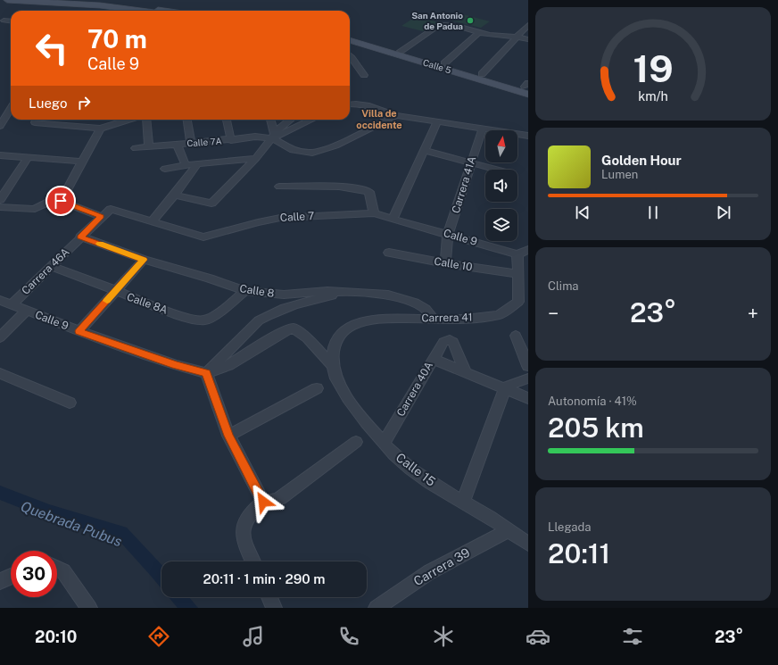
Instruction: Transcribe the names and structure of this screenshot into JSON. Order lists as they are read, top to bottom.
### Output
{
  "streets": {
    "main road": ["Calle 5"],
    "street": [
      "Calle 7A",
      "Carrera 41A",
      "Calle 7",
      "Calle 9",
      "Calle 10",
      "Carrera 46A",
      "Calle 8",
      "Calle 8A",
      "Carrera 41",
      "Carrera 40A",
      "Calle 15",
      "Carrera 39"
    ]
  },
  "crossings": [
    ["Carrera 41A", "Calle 9"],
    ["Carrera 41A", "Calle 10"],
    ["Calle 7", "Calle 9"],
    ["Calle 7", "Carrera 46A"],
    ["Calle 9", "Carrera 46A"],
    ["Calle 9", "Carrera 41"],
    ["Calle 9", "Calle 15"],
    ["Calle 10", "Carrera 41"],
    ["Carrera 46A", "Calle 8"],
    ["Carrera 46A", "Calle 8A"],
    ["Calle 8", "Calle 8A"],
    ["Calle 8", "Carrera 41"],
    ["Carrera 41", "Calle 15"],
    ["Carrera 40A", "Calle 15"],
    ["Calle 15", "Carrera 39"]
  ],
  "districts": ["Villa de occidente"],
  "water": ["Quebrada Pubus"],
  "places": ["San Antonio de Padua"],
  "north": "top",
  "page": {
    "turn": ["70 m", "Calle 9"],
    "then": "Luego",
    "song": ["Golden Hour", "Lumen"],
    "tile": [
      "Clima",
      ["Autonomía · 41%", "205 km"],
      ["Llegada", "20:11"]
    ],
    "heat": ["−", "23°", "+"],
    "limit": "30",
    "trip": "20:11 · 1 min · 290 m",
    "tabs": ["20:10", "23°"],
    "gauge": ["19", "km/h"]
  }
}
